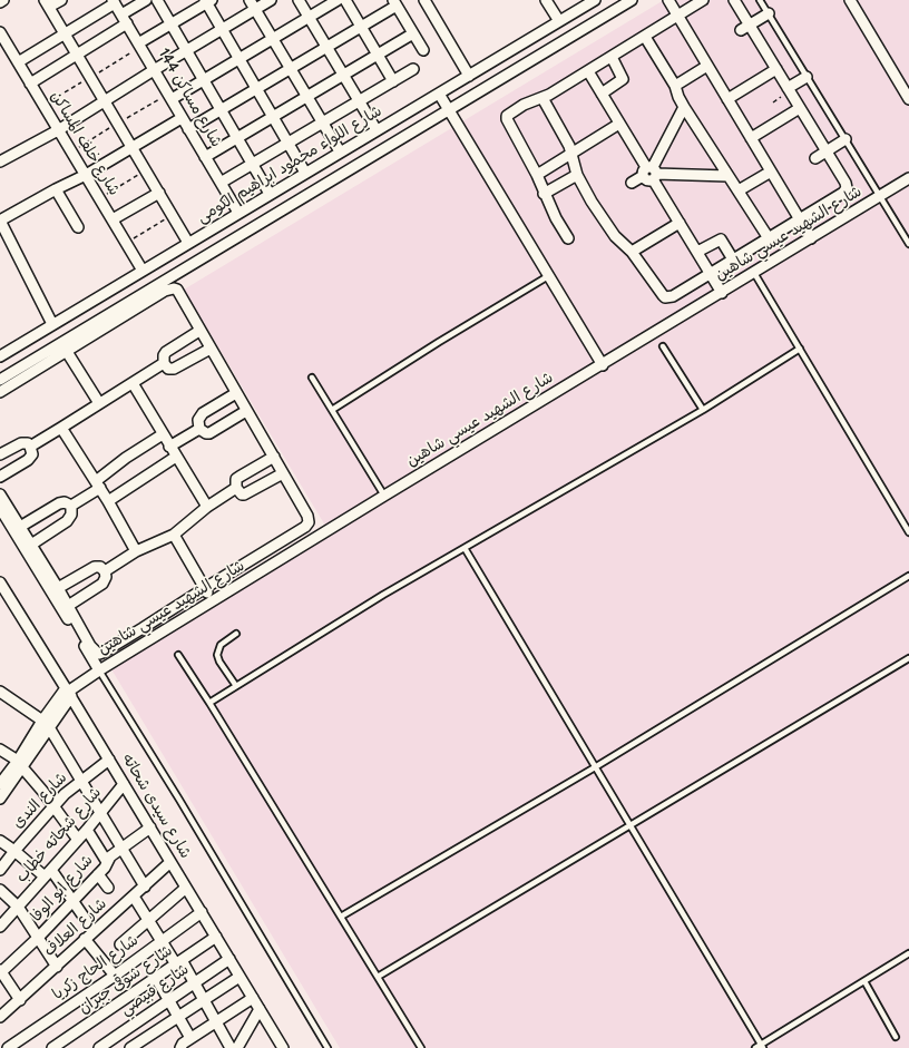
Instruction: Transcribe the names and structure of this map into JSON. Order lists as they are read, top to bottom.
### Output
{
  "streets": {
    "street": [
      "شارع مساكن 144",
      "شارع خلف المساكن",
      "شارع اللواء محمود ابراهيم الكومى",
      "شارع الشهيد عيسي شاهين",
      "شارع الندى",
      "شارع سيدى شحاته",
      "شارع شحاته خطاب",
      "شارع ابو الوفا",
      "شارع العلاف",
      "شارع الحاج زكريا",
      "شارع شوقى جبران",
      "شارع قبيصي"
    ]
  },
  "crossings": [
    ["شارع مساكن 144", "شارع اللواء محمود ابراهيم الكومى"],
    ["شارع خلف المساكن", "شارع اللواء محمود ابراهيم الكومى"],
    ["شارع الشهيد عيسي شاهين", "شارع سيدى شحاته"],
    ["شارع الندى", "شارع سيدى شحاته"],
    ["شارع سيدى شحاته", "شارع شحاته خطاب"],
    ["شارع سيدى شحاته", "شارع ابو الوفا"],
    ["شارع سيدى شحاته", "شارع العلاف"],
    ["شارع سيدى شحاته", "شارع الحاج زكريا"],
    ["شارع سيدى شحاته", "شارع شوقى جبران"],
    ["شارع سيدى شحاته", "شارع قبيصي"]
  ]
}
